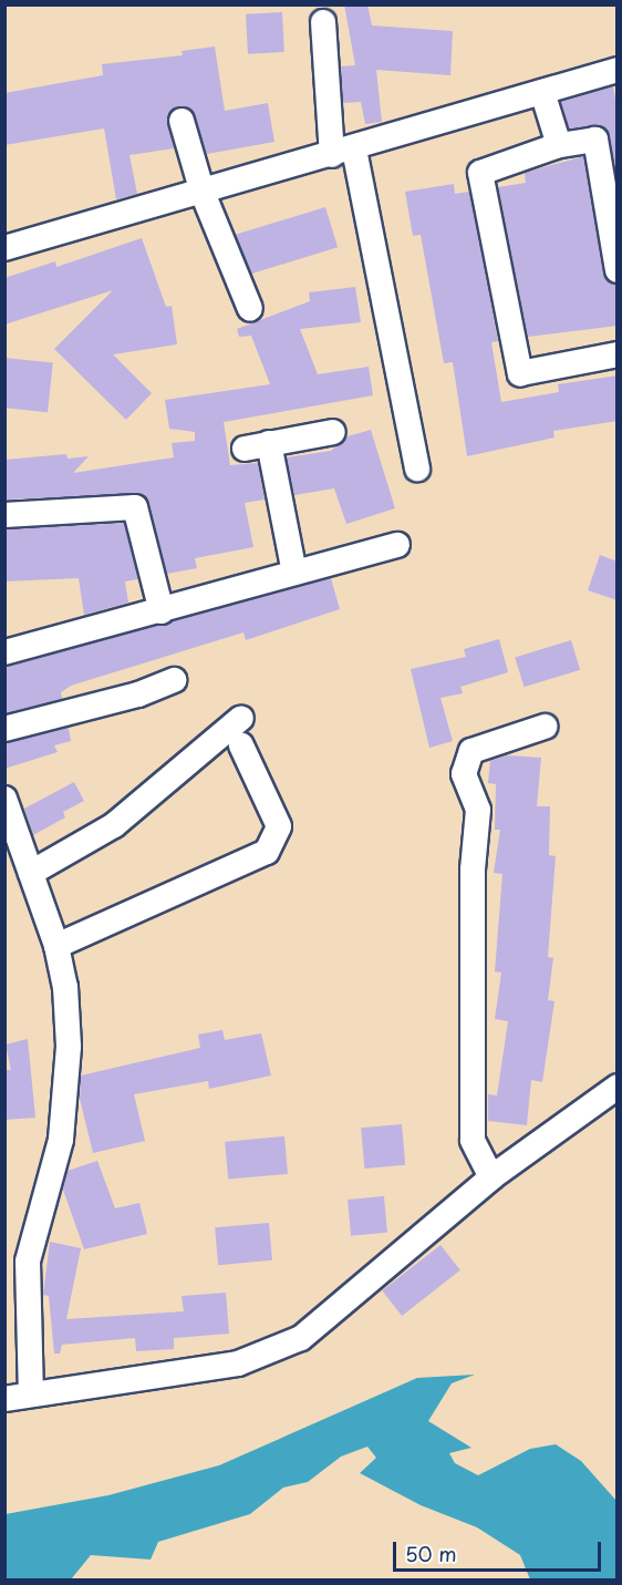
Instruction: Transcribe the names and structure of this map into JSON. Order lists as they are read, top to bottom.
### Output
{
  "scale_bar": "50 m"
}
